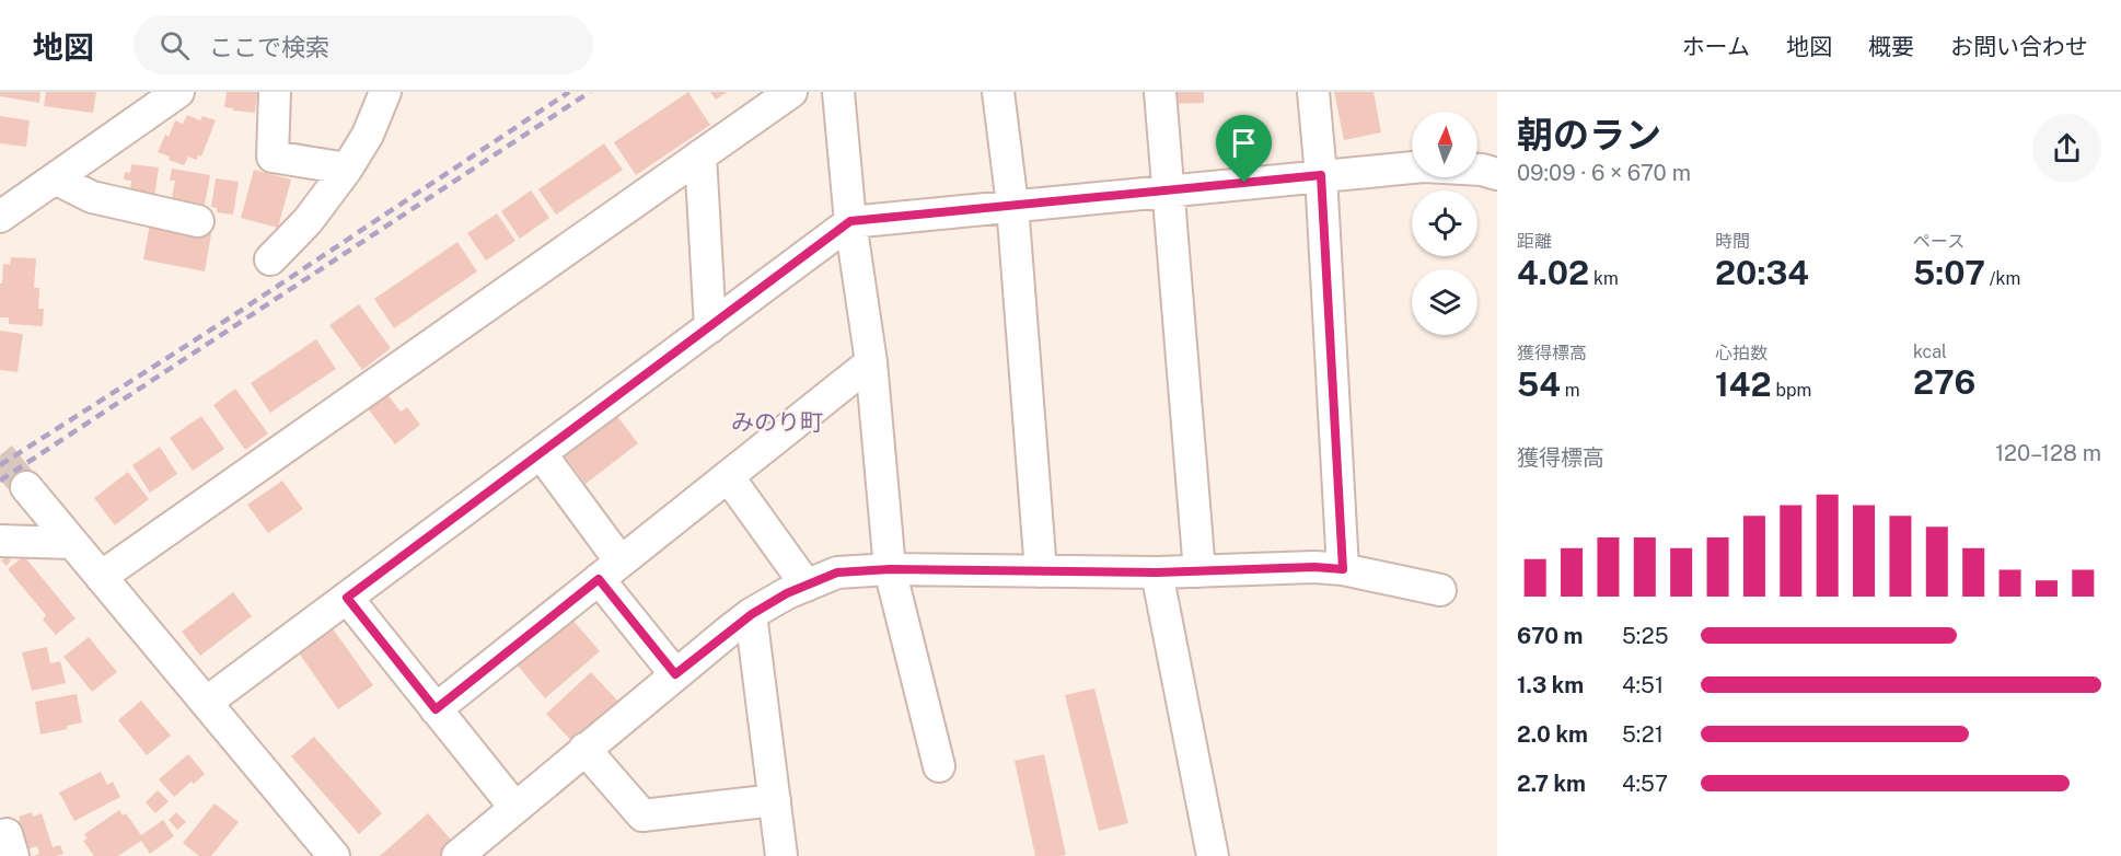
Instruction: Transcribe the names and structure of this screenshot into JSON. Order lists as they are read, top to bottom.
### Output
{
  "districts": ["みのり町"],
  "north": "top",
  "page": {
    "header": "地図",
    "search": "ここで検索",
    "nav": [
      "ホーム",
      "地図",
      "概要",
      "お問い合わせ"
    ],
    "heading": ["朝のラン", "09:09 · 6 × 670 m"],
    "stats": [
      ["距離", "4.02 km"],
      ["時間", "20:34"],
      ["ペース", "5:07 /km"],
      ["獲得標高", "54 m"],
      ["心拍数", "142 bpm"],
      ["kcal", "276"]
    ],
    "chart": ["獲得標高", "120–128 m"],
    "list": [
      {
        "name": "670 m",
        "note": "5:25"
      },
      {
        "name": "1.3 km",
        "note": "4:51"
      },
      {
        "name": "2.0 km",
        "note": "5:21"
      },
      {
        "name": "2.7 km",
        "note": "4:57"
      }
    ]
  }
}
